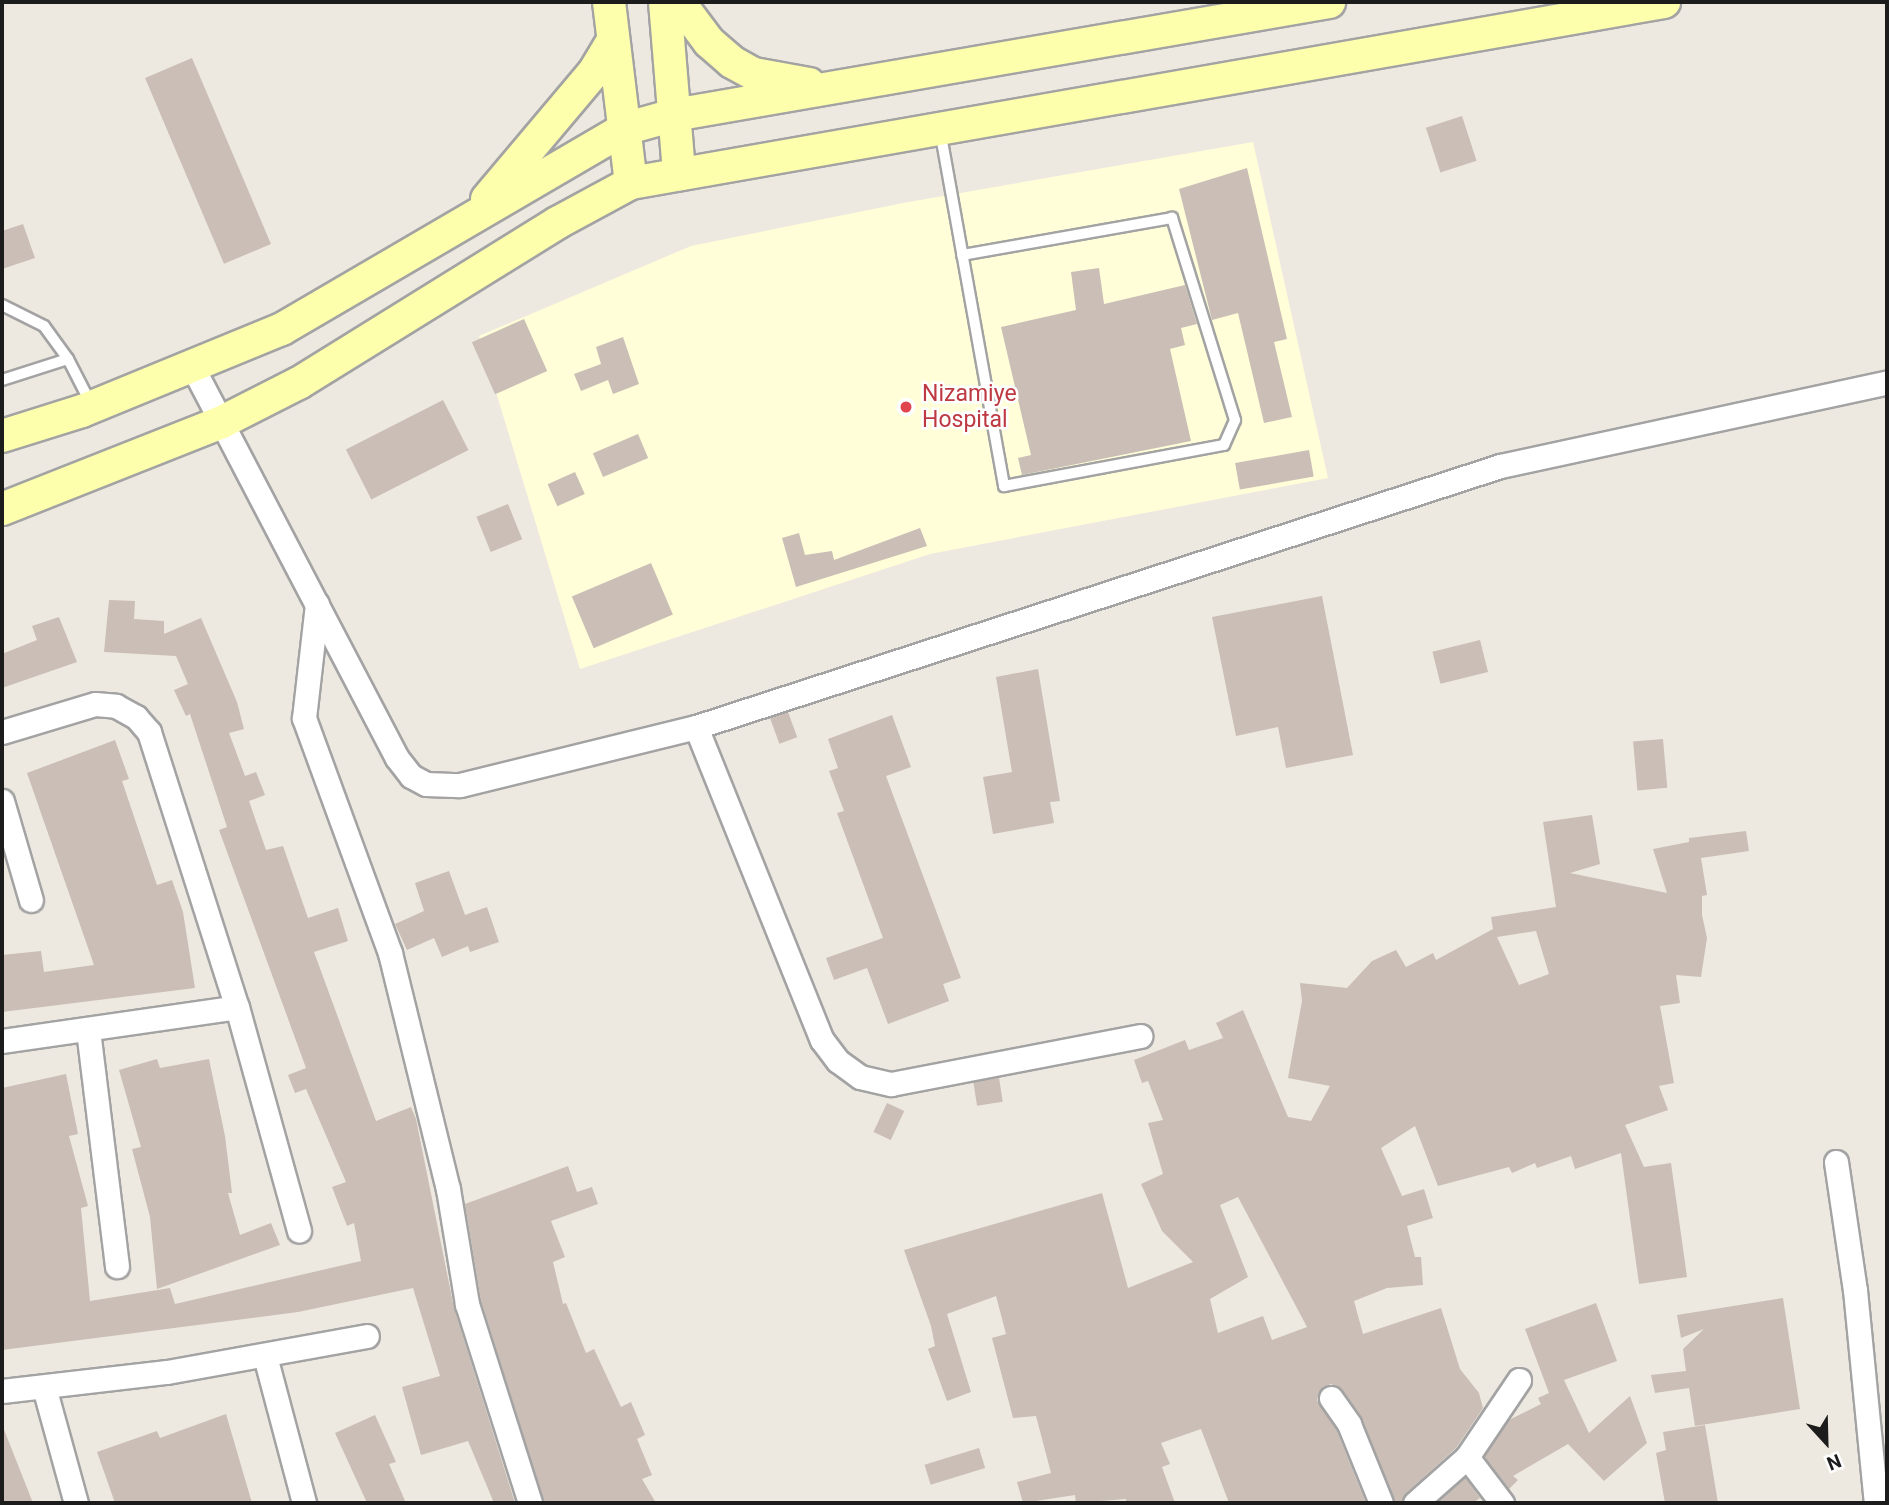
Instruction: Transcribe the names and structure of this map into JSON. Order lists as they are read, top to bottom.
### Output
{
  "places": ["Nizamiye Hospital"],
  "north": "bottom"
}
